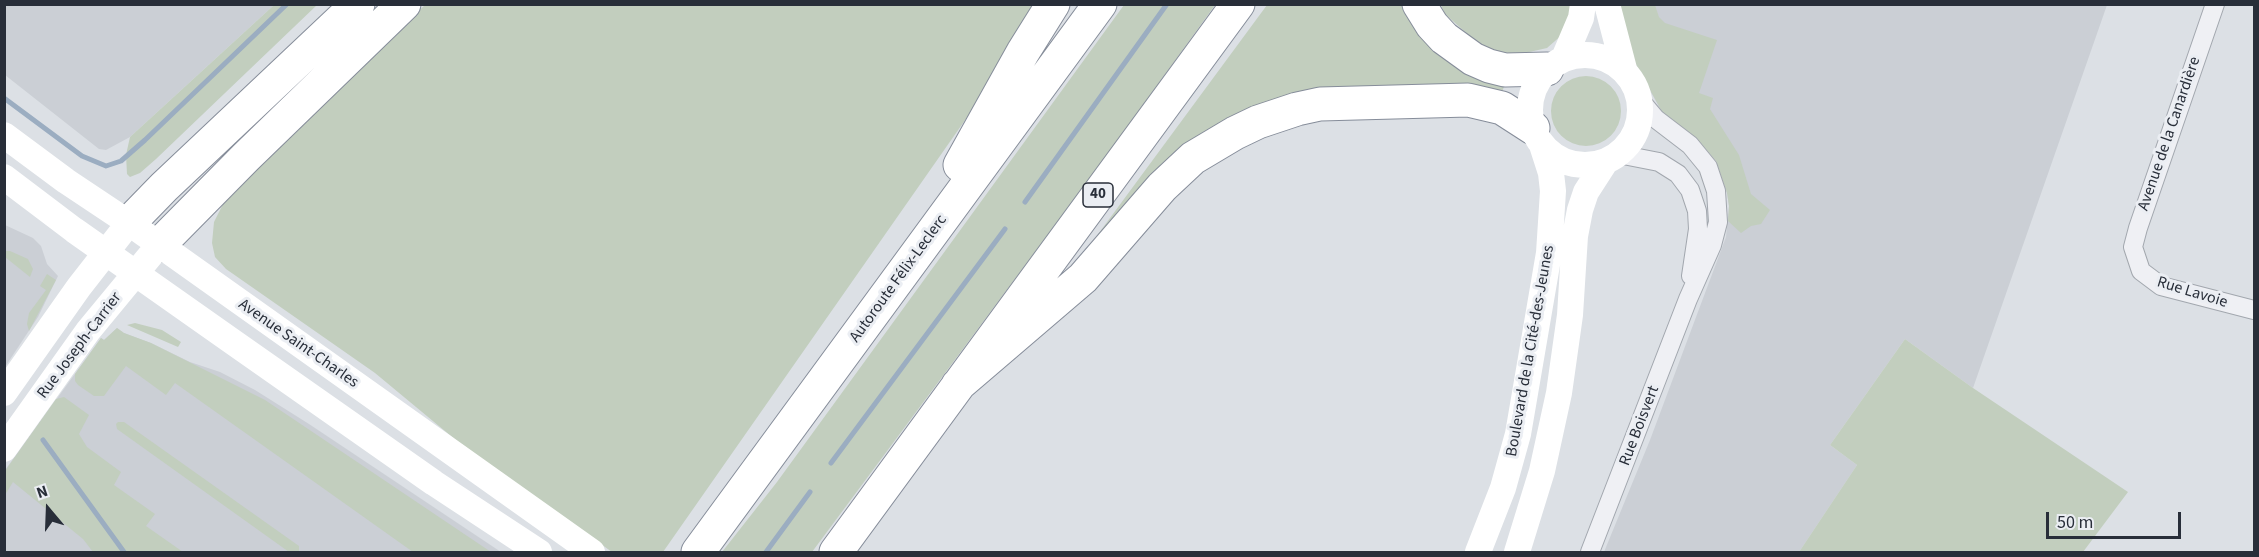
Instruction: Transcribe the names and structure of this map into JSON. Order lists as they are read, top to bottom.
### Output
{
  "streets": {
    "highway": ["40", "Autoroute Félix-Leclerc"],
    "main road": ["Avenue Saint-Charles", "Rue Joseph-Carrier", "Boulevard de la Cité-des-Jeunes"],
    "street": ["Avenue de la Canardière", "Rue Lavoie", "Rue Boisvert"]
  },
  "crossings": [
    ["Avenue de la Canardière", "Rue Lavoie"],
    ["Avenue Saint-Charles", "Rue Joseph-Carrier"],
    ["Boulevard de la Cité-des-Jeunes", "Rue Boisvert"]
  ],
  "scale_bar": "50 m",
  "north": "top"
}
